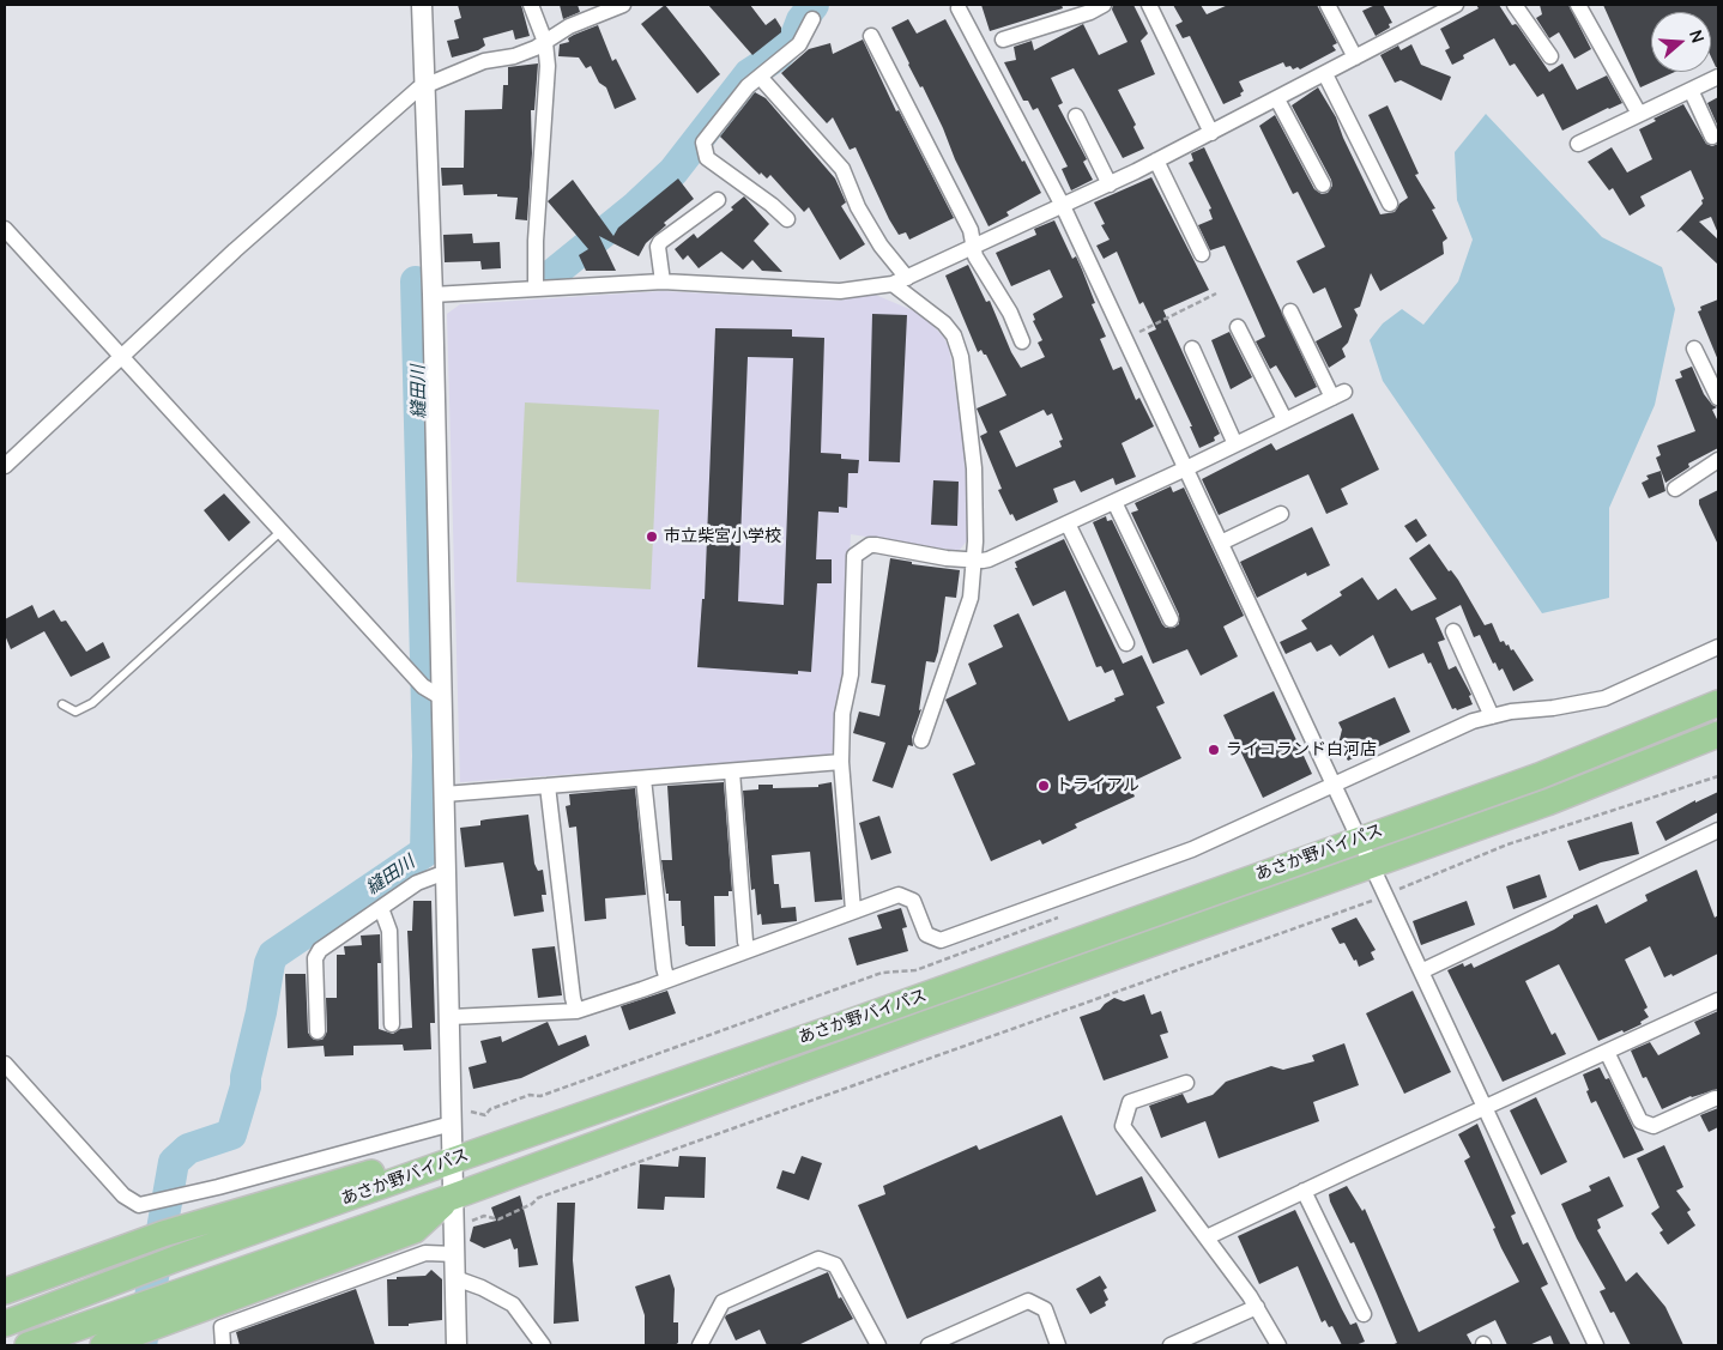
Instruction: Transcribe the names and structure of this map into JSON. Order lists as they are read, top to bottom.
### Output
{
  "streets": {
    "highway": ["あさか野バイパス"]
  },
  "water": ["縫田川"],
  "places": ["市立柴宮小学校", "ライコランド白河店", "トライアル"],
  "north": "right"
}
